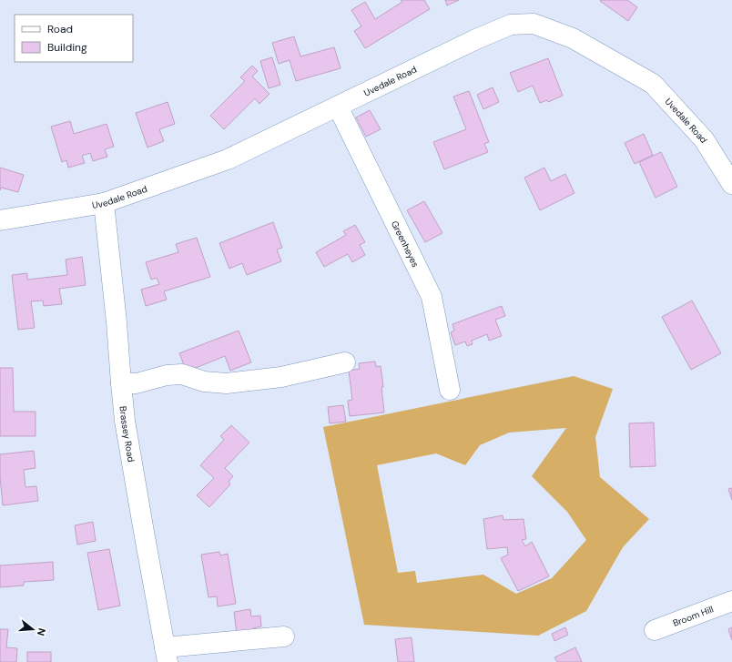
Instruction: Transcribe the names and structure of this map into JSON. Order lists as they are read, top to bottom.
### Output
{
  "streets": {
    "street": [
      "Uvedale Road",
      "Greenheyes",
      "Brassey Road",
      "Broom Hill"
    ]
  },
  "crossings": [
    ["Uvedale Road", "Greenheyes"],
    ["Uvedale Road", "Brassey Road"]
  ],
  "legend": ["Road", "Building"],
  "north": "right"
}
